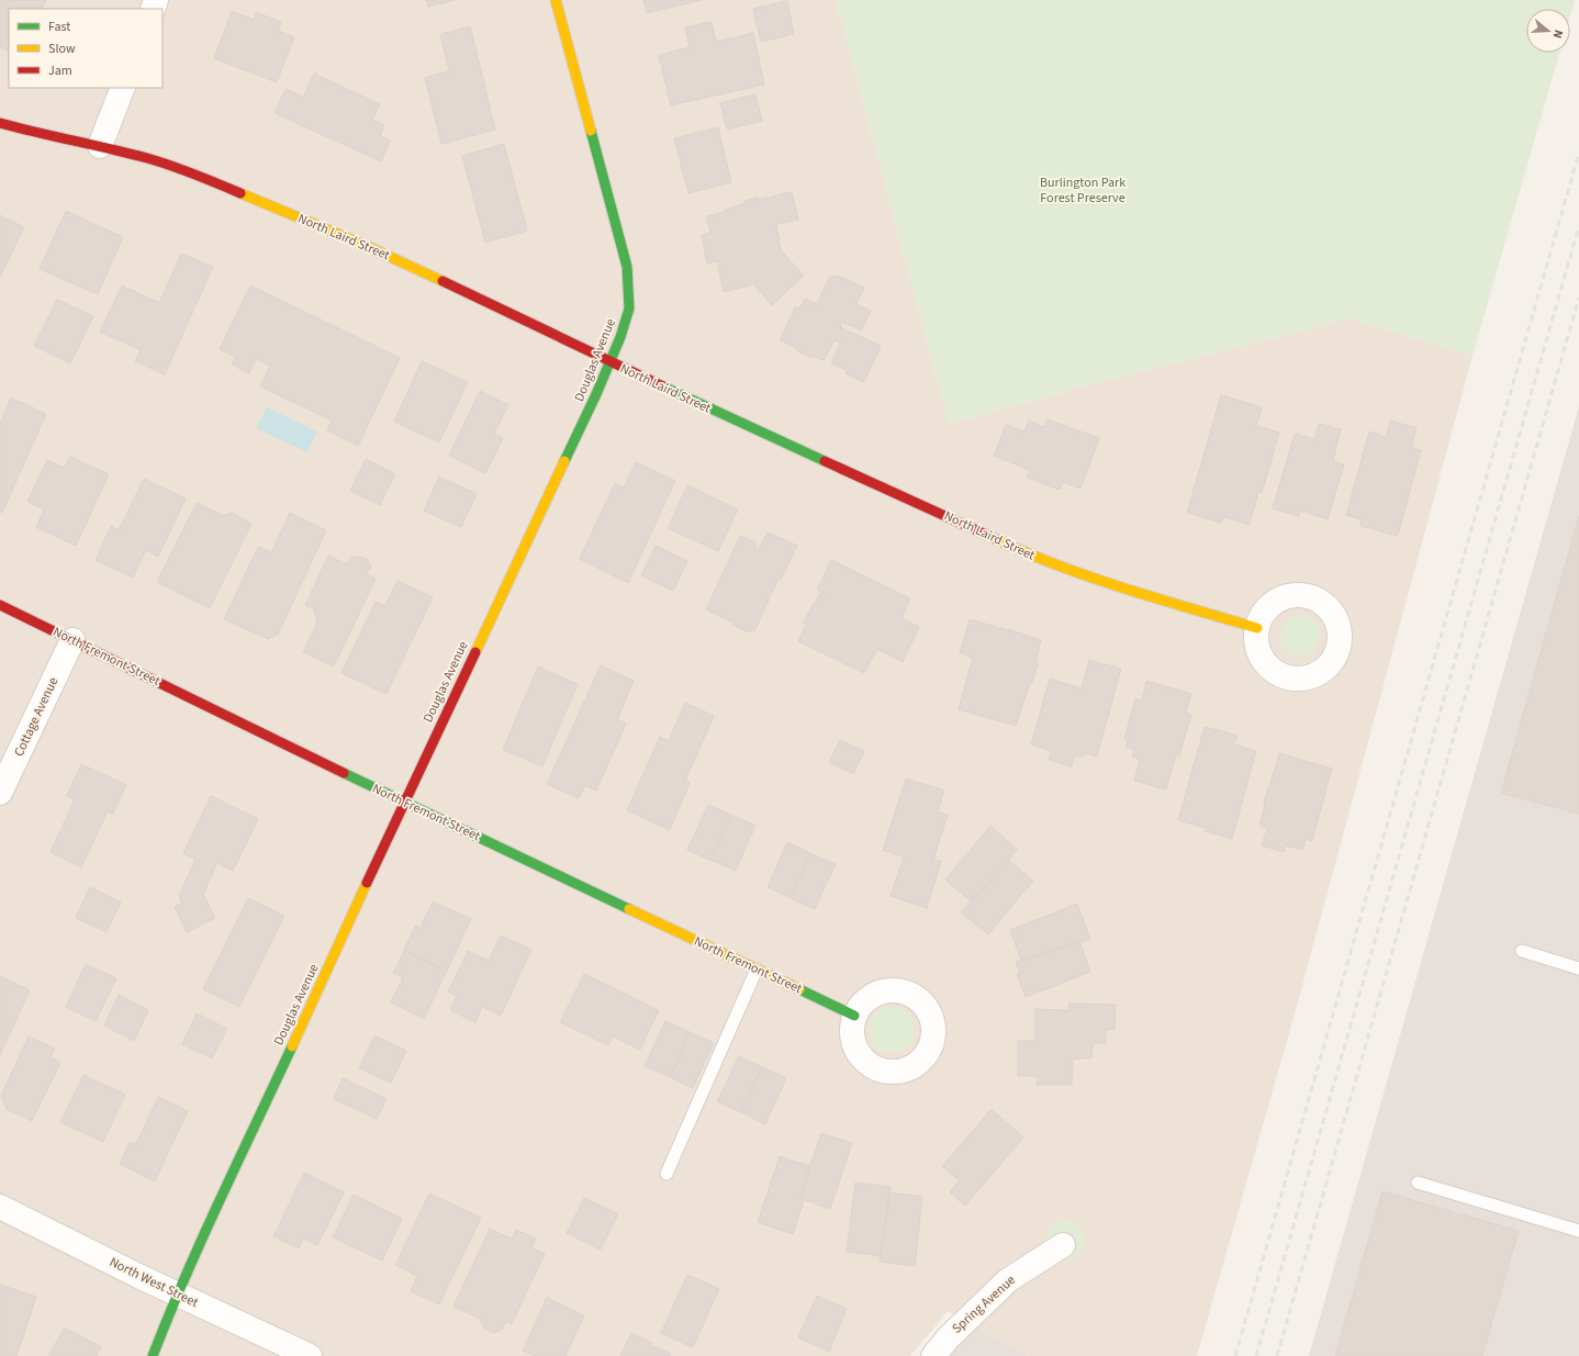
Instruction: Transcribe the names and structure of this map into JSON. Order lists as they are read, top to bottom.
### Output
{
  "streets": {
    "street": [
      "North Laird Street",
      "Douglas Avenue",
      "North Fremont Street",
      "Cottage Avenue",
      "North West Street",
      "Spring Avenue"
    ]
  },
  "crossings": [
    ["North Laird Street", "Douglas Avenue"],
    ["Douglas Avenue", "North Fremont Street"],
    ["Douglas Avenue", "North West Street"],
    ["North Fremont Street", "Cottage Avenue"]
  ],
  "parks": ["Burlington Park Forest Preserve"],
  "legend": ["Fast", "Slow", "Jam"],
  "north": "right"
}
